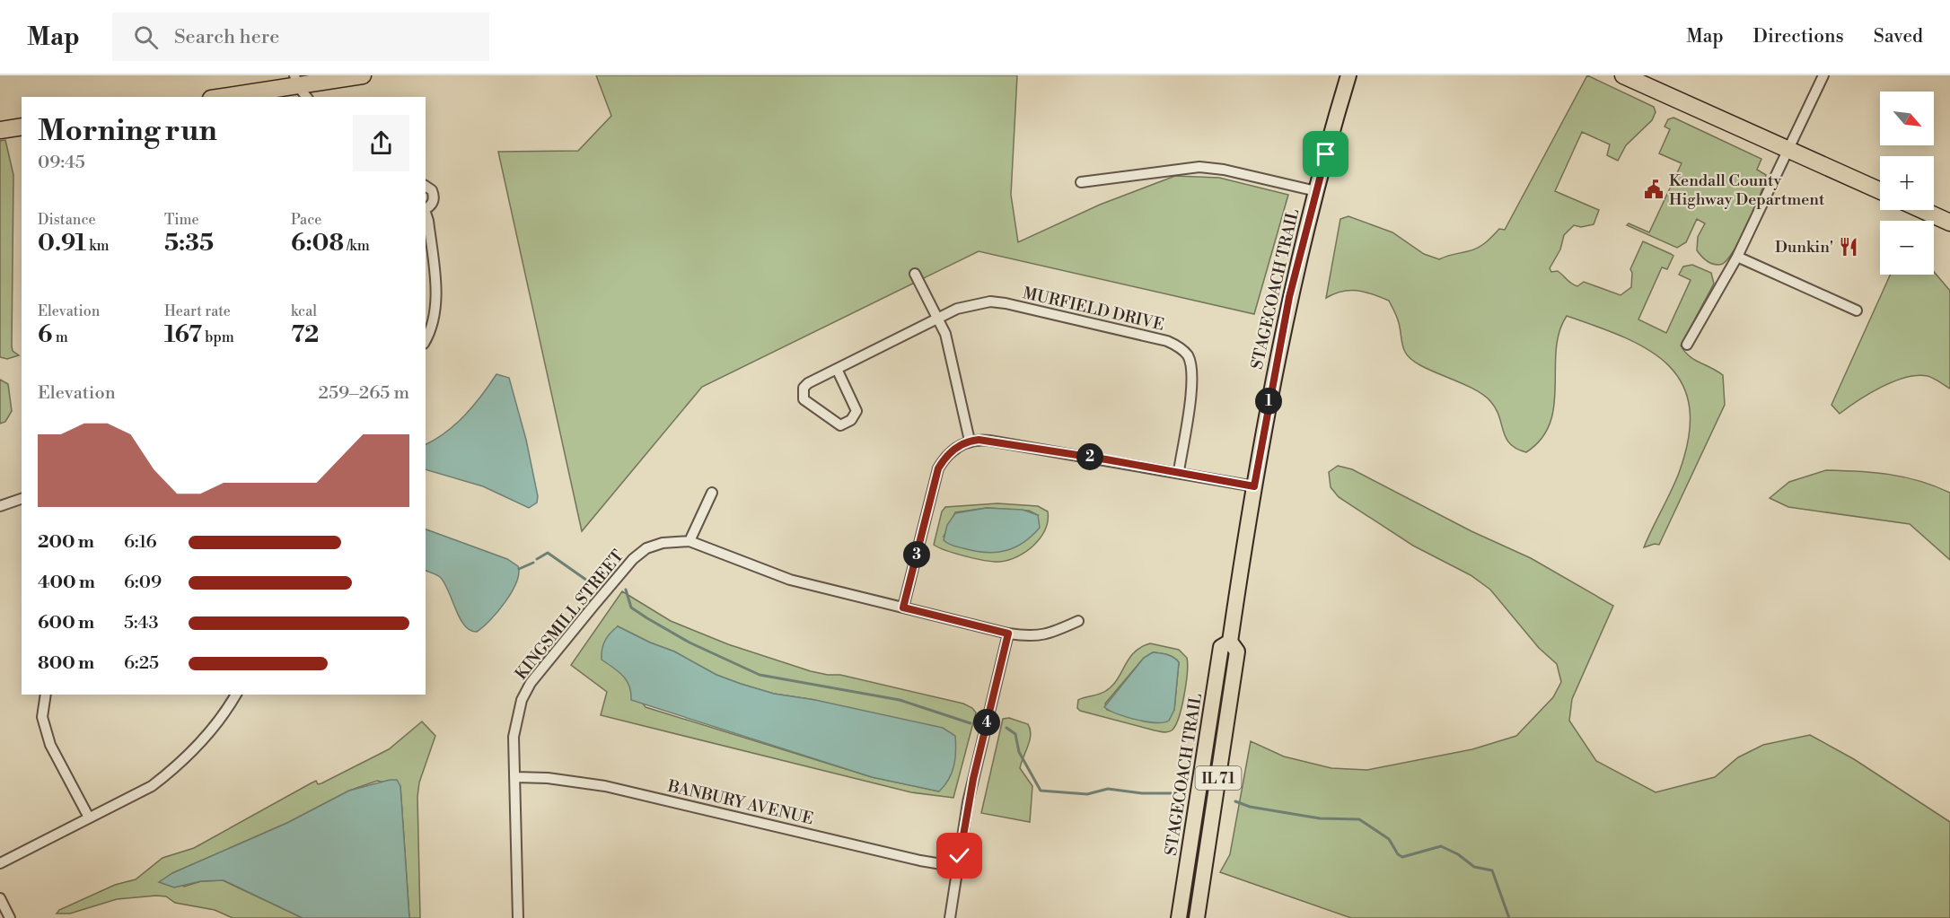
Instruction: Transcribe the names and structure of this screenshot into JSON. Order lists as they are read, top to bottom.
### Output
{
  "streets": {
    "main road": ["STAGECOACH TRAIL", "IL 71"],
    "street": ["MURFIELD DRIVE", "KINGSMILL STREET", "BANBURY AVENUE"]
  },
  "crossings": [
    ["KINGSMILL STREET", "BANBURY AVENUE"]
  ],
  "places": {
    "public building": ["Kendall County Highway Department"],
    "restaurant": ["Dunkin'"]
  },
  "north": "bottom right",
  "page": {
    "header": "Map",
    "search": "Search here",
    "nav": ["Map", "Directions", "Saved"],
    "map_buttons": ["+", "−"],
    "heading": ["Morning run", "09:45"],
    "stats": [
      ["Distance", "0.91 km"],
      ["Time", "5:35"],
      ["Pace", "6:08 /km"],
      ["Elevation", "6 m"],
      ["Heart rate", "167 bpm"],
      ["kcal", "72"]
    ],
    "chart": ["Elevation", "259–265 m"],
    "pins": [
      "1",
      "2",
      "3",
      "4"
    ],
    "list": [
      {
        "name": "200 m",
        "note": "6:16"
      },
      {
        "name": "400 m",
        "note": "6:09"
      },
      {
        "name": "600 m",
        "note": "5:43"
      },
      {
        "name": "800 m",
        "note": "6:25"
      }
    ]
  }
}
